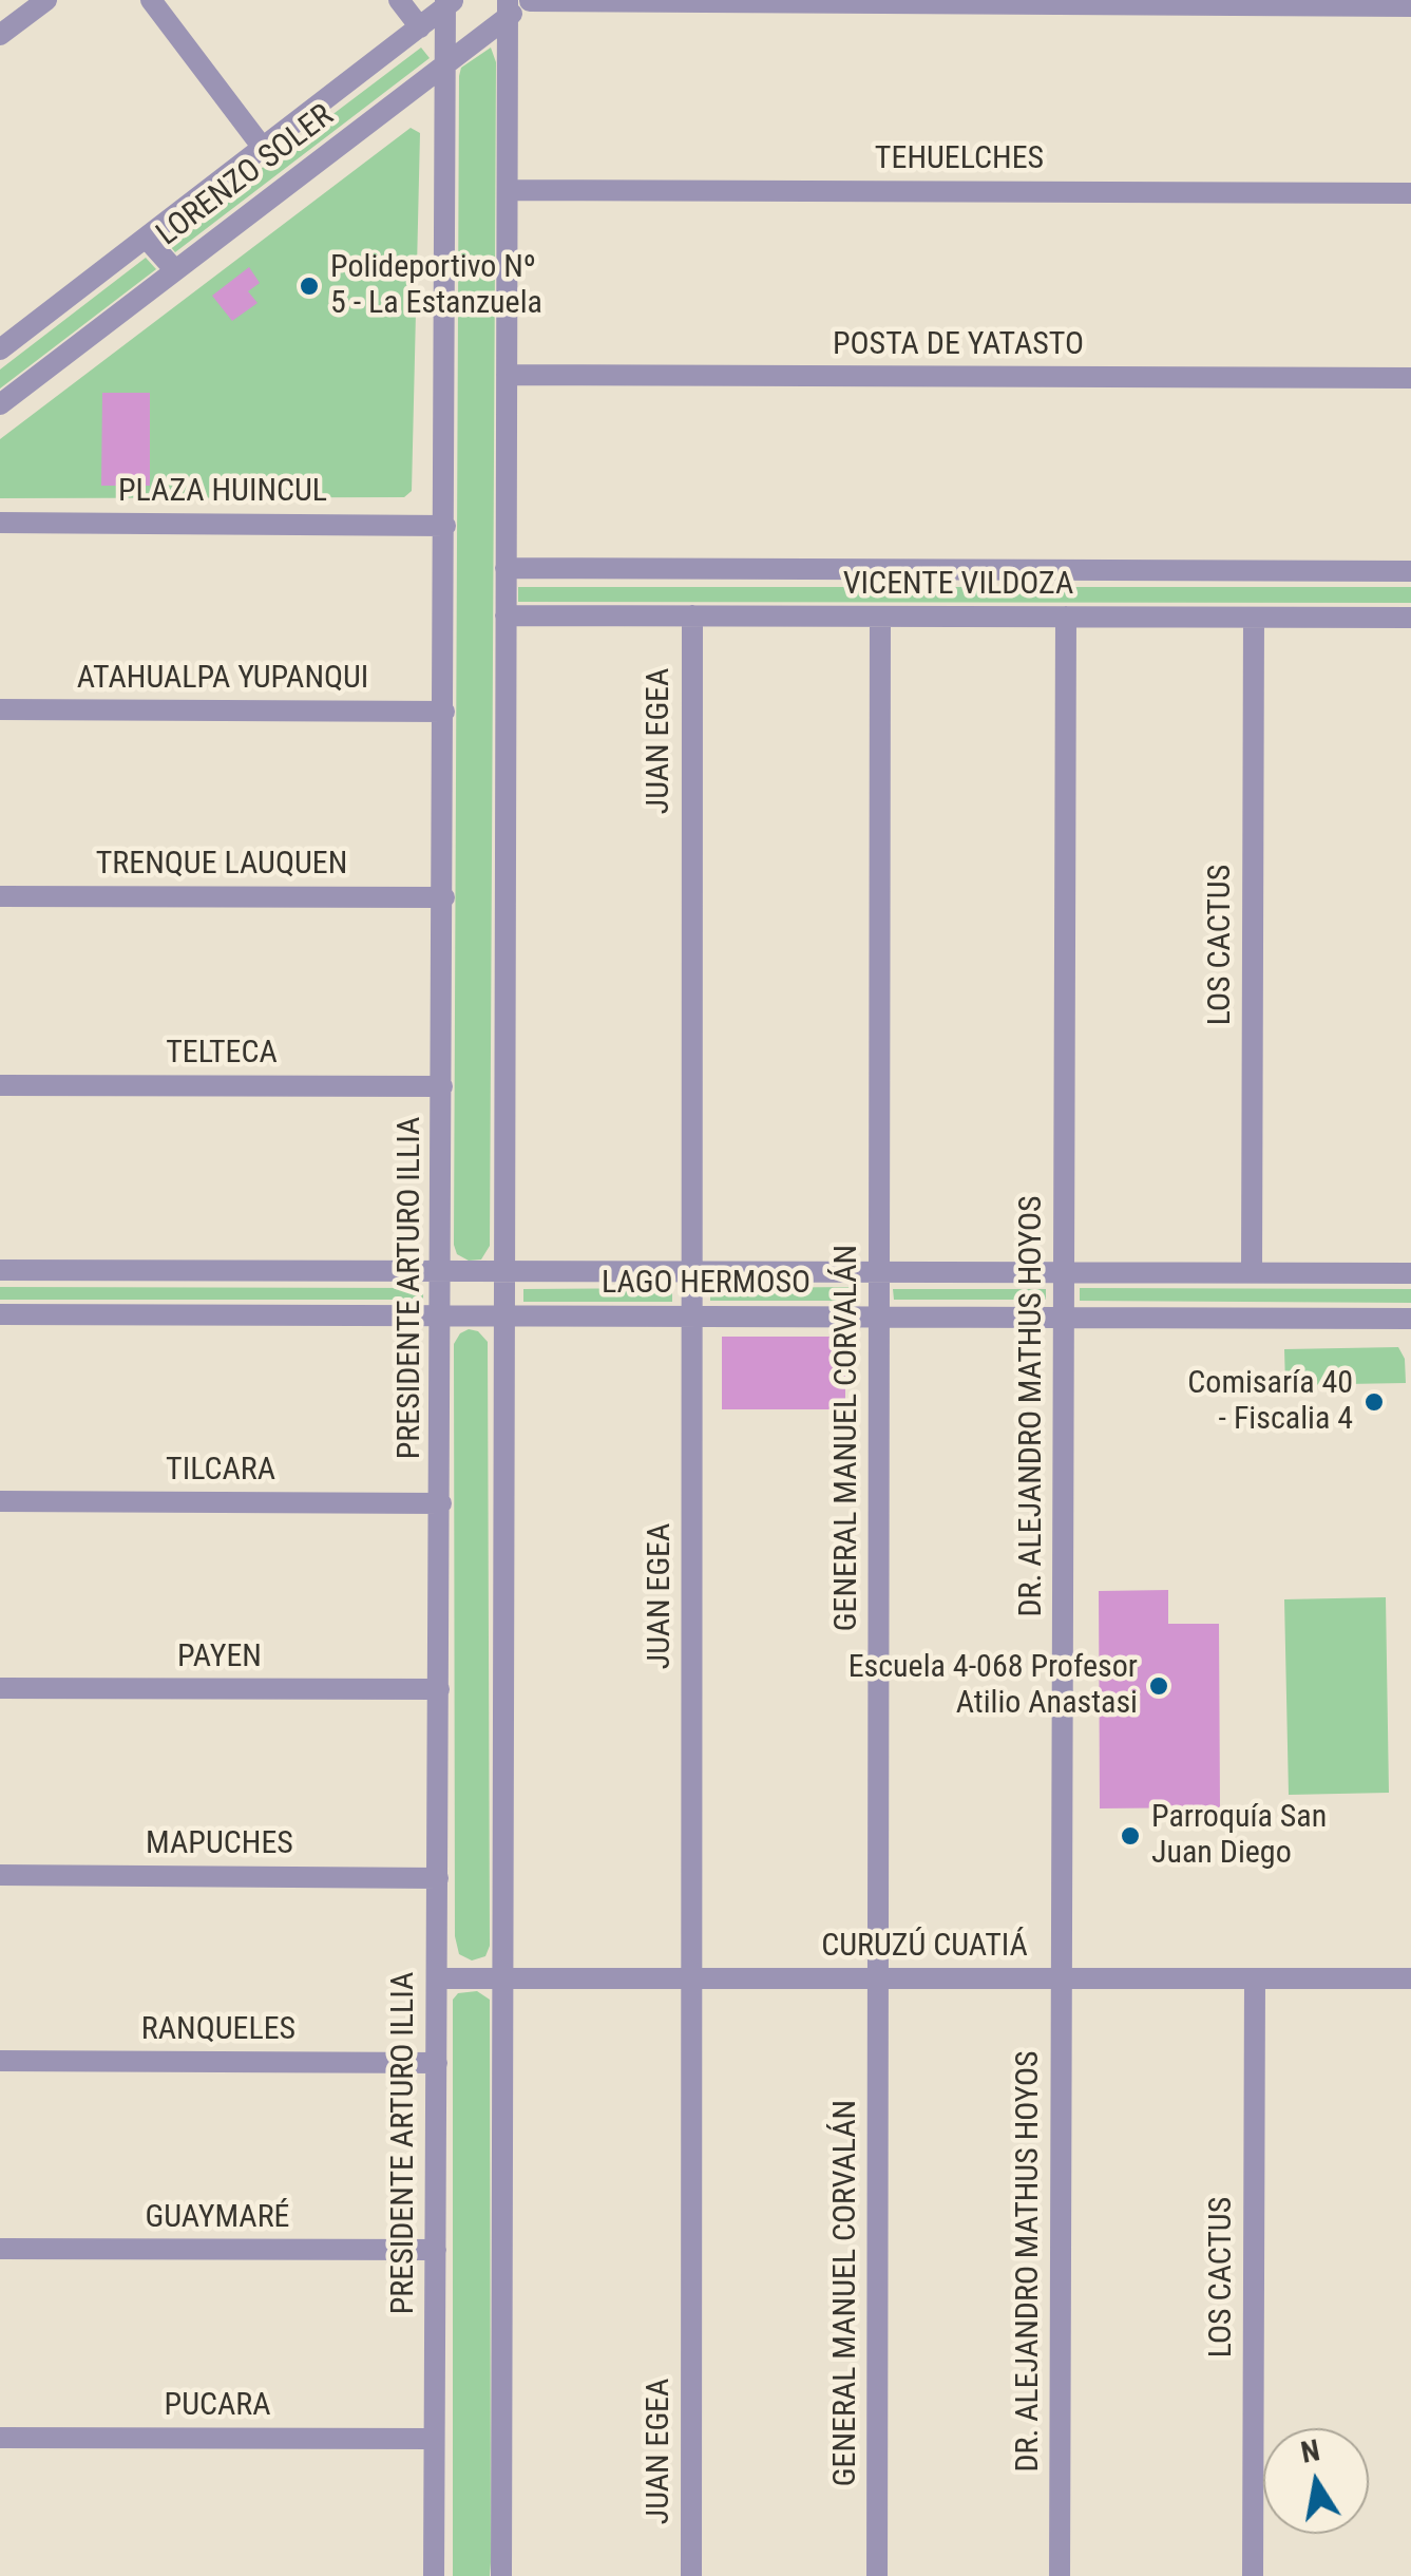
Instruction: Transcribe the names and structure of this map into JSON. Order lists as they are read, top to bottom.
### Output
{
  "streets": {
    "street": [
      "TEHUELCHES",
      "LORENZO SOLER",
      "POSTA DE YATASTO",
      "PLAZA HUINCUL",
      "VICENTE VILDOZA",
      "ATAHUALPA YUPANQUI",
      "JUAN EGEA",
      "TRENQUE LAUQUEN",
      "LOS CACTUS",
      "TELTECA",
      "LAGO HERMOSO",
      "PRESIDENTE ARTURO ILLIA",
      "DR. ALEJANDRO MATHUS HOYOS",
      "GENERAL MANUEL CORVALÁN",
      "TILCARA",
      "PAYEN",
      "MAPUCHES",
      "CURUZÚ CUATIÁ",
      "RANQUELES",
      "GUAYMARÉ",
      "PUCARA"
    ]
  },
  "crossings": [
    ["LORENZO SOLER", "PRESIDENTE ARTURO ILLIA"],
    ["PLAZA HUINCUL", "PRESIDENTE ARTURO ILLIA"],
    ["VICENTE VILDOZA", "JUAN EGEA"],
    ["VICENTE VILDOZA", "LOS CACTUS"],
    ["VICENTE VILDOZA", "DR. ALEJANDRO MATHUS HOYOS"],
    ["VICENTE VILDOZA", "GENERAL MANUEL CORVALÁN"],
    ["ATAHUALPA YUPANQUI", "PRESIDENTE ARTURO ILLIA"],
    ["JUAN EGEA", "LAGO HERMOSO"],
    ["JUAN EGEA", "CURUZÚ CUATIÁ"],
    ["TRENQUE LAUQUEN", "PRESIDENTE ARTURO ILLIA"],
    ["LOS CACTUS", "LAGO HERMOSO"],
    ["LOS CACTUS", "CURUZÚ CUATIÁ"],
    ["TELTECA", "PRESIDENTE ARTURO ILLIA"],
    ["LAGO HERMOSO", "PRESIDENTE ARTURO ILLIA"],
    ["LAGO HERMOSO", "DR. ALEJANDRO MATHUS HOYOS"],
    ["LAGO HERMOSO", "GENERAL MANUEL CORVALÁN"],
    ["PRESIDENTE ARTURO ILLIA", "TILCARA"],
    ["PRESIDENTE ARTURO ILLIA", "PAYEN"],
    ["PRESIDENTE ARTURO ILLIA", "MAPUCHES"],
    ["PRESIDENTE ARTURO ILLIA", "CURUZÚ CUATIÁ"],
    ["PRESIDENTE ARTURO ILLIA", "RANQUELES"],
    ["PRESIDENTE ARTURO ILLIA", "GUAYMARÉ"],
    ["PRESIDENTE ARTURO ILLIA", "PUCARA"],
    ["DR. ALEJANDRO MATHUS HOYOS", "CURUZÚ CUATIÁ"],
    ["GENERAL MANUEL CORVALÁN", "CURUZÚ CUATIÁ"]
  ],
  "places": [
    "Polideportivo Nº 5 - La Estanzuela",
    "Comisaría 40 - Fiscalia 4",
    "Escuela 4-068 Profesor Atilio Anastasi",
    "Parroquía San Juan Diego"
  ],
  "north": "top"
}
